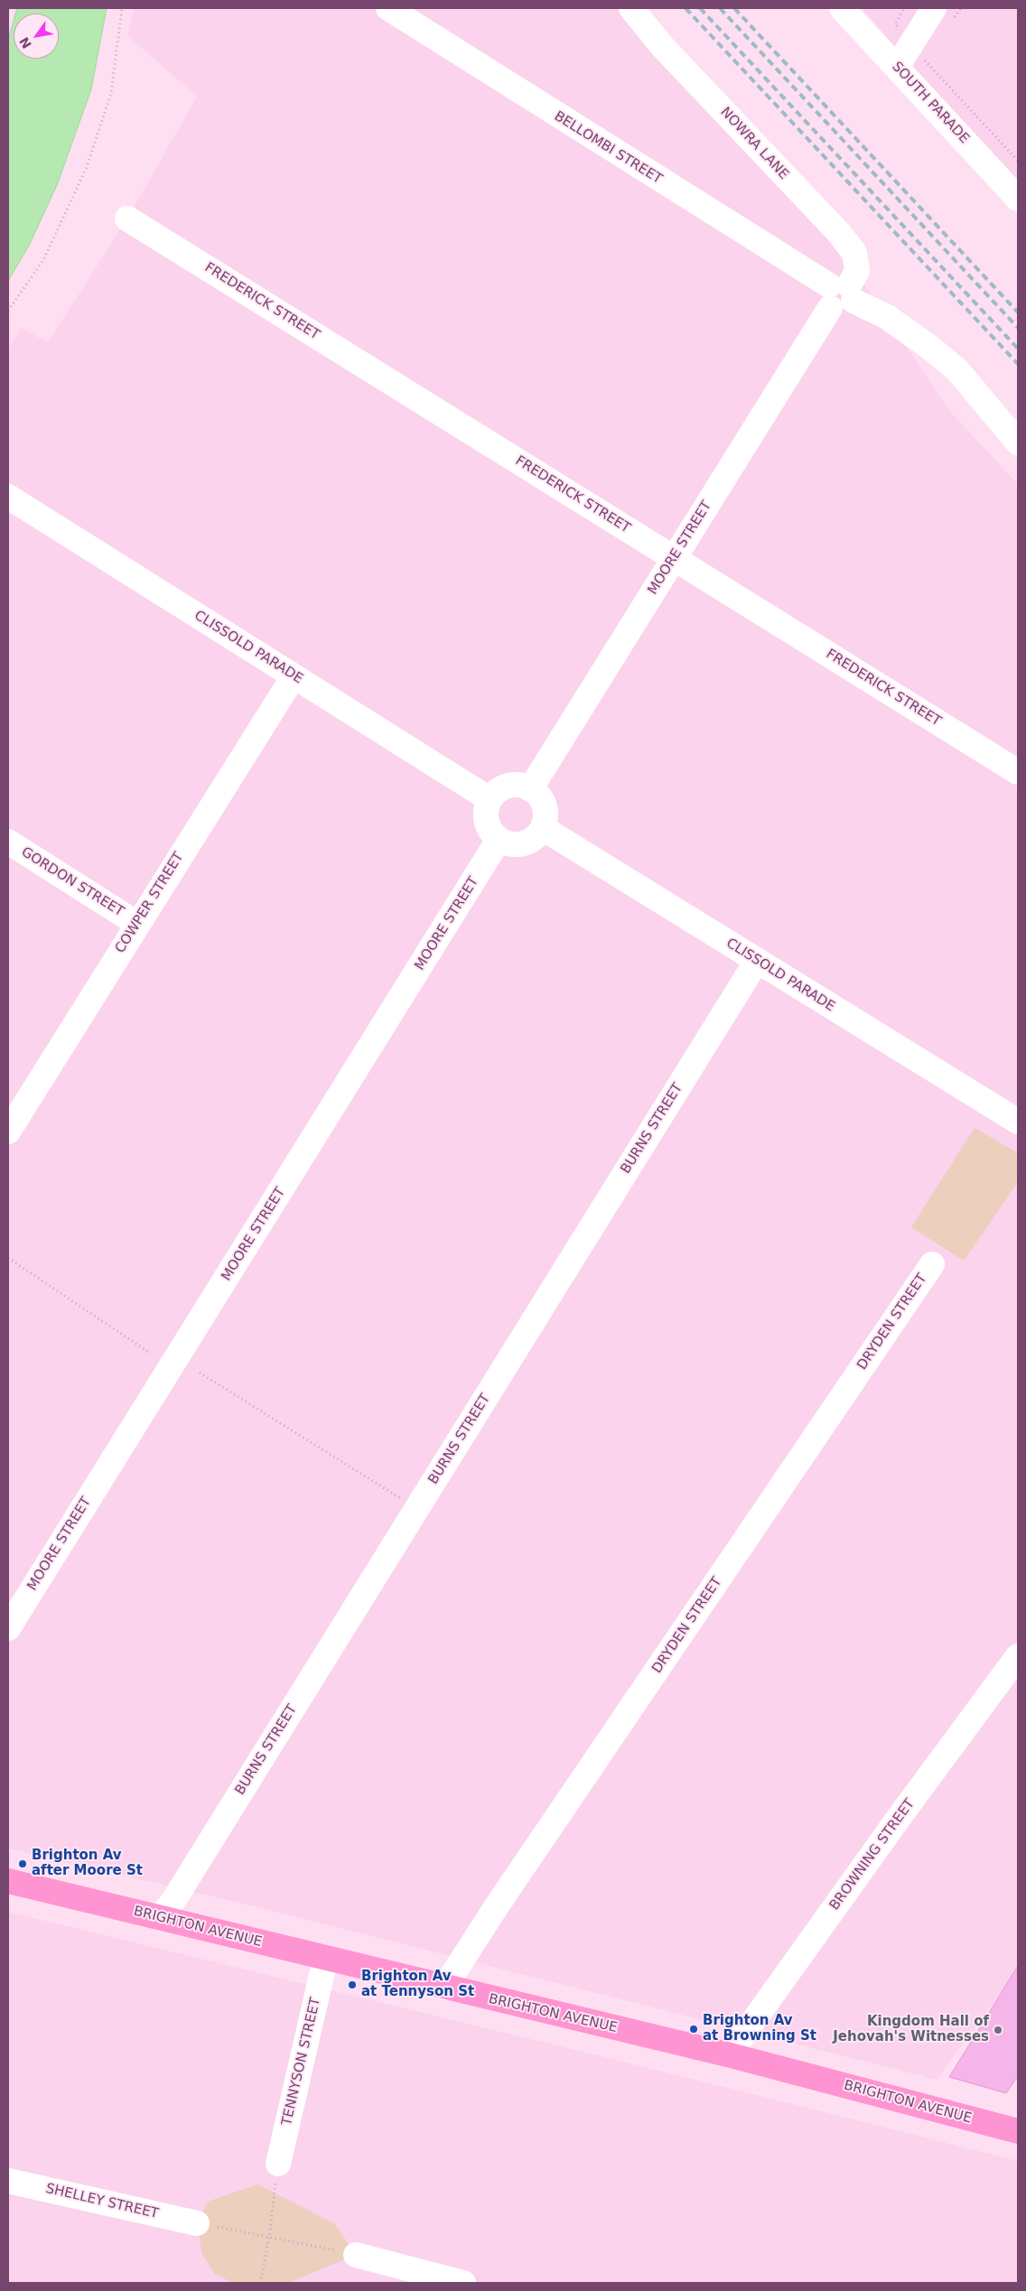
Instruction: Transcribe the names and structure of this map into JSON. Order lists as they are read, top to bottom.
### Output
{
  "streets": {
    "main road": ["BRIGHTON AVENUE"],
    "street": [
      "SOUTH PARADE",
      "NOWRA LANE",
      "BELLOMBI STREET",
      "FREDERICK STREET",
      "MOORE STREET",
      "CLISSOLD PARADE",
      "GORDON STREET",
      "COWPER STREET",
      "BURNS STREET",
      "DRYDEN STREET",
      "BROWNING STREET",
      "TENNYSON STREET",
      "SHELLEY STREET"
    ]
  },
  "crossings": [
    ["NOWRA LANE", "BELLOMBI STREET"],
    ["NOWRA LANE", "MOORE STREET"],
    ["BELLOMBI STREET", "MOORE STREET"],
    ["FREDERICK STREET", "MOORE STREET"],
    ["MOORE STREET", "CLISSOLD PARADE"],
    ["CLISSOLD PARADE", "COWPER STREET"],
    ["CLISSOLD PARADE", "BURNS STREET"],
    ["GORDON STREET", "COWPER STREET"],
    ["BURNS STREET", "BRIGHTON AVENUE"],
    ["DRYDEN STREET", "BRIGHTON AVENUE"],
    ["BROWNING STREET", "BRIGHTON AVENUE"],
    ["BRIGHTON AVENUE", "TENNYSON STREET"]
  ],
  "places": [
    "Brighton Av after Moore St",
    "Brighton Av at Tennyson St",
    "Brighton Av at Browning St",
    "Kingdom Hall of Jehovah's Witnesses"
  ],
  "north": "bottom left"
}
